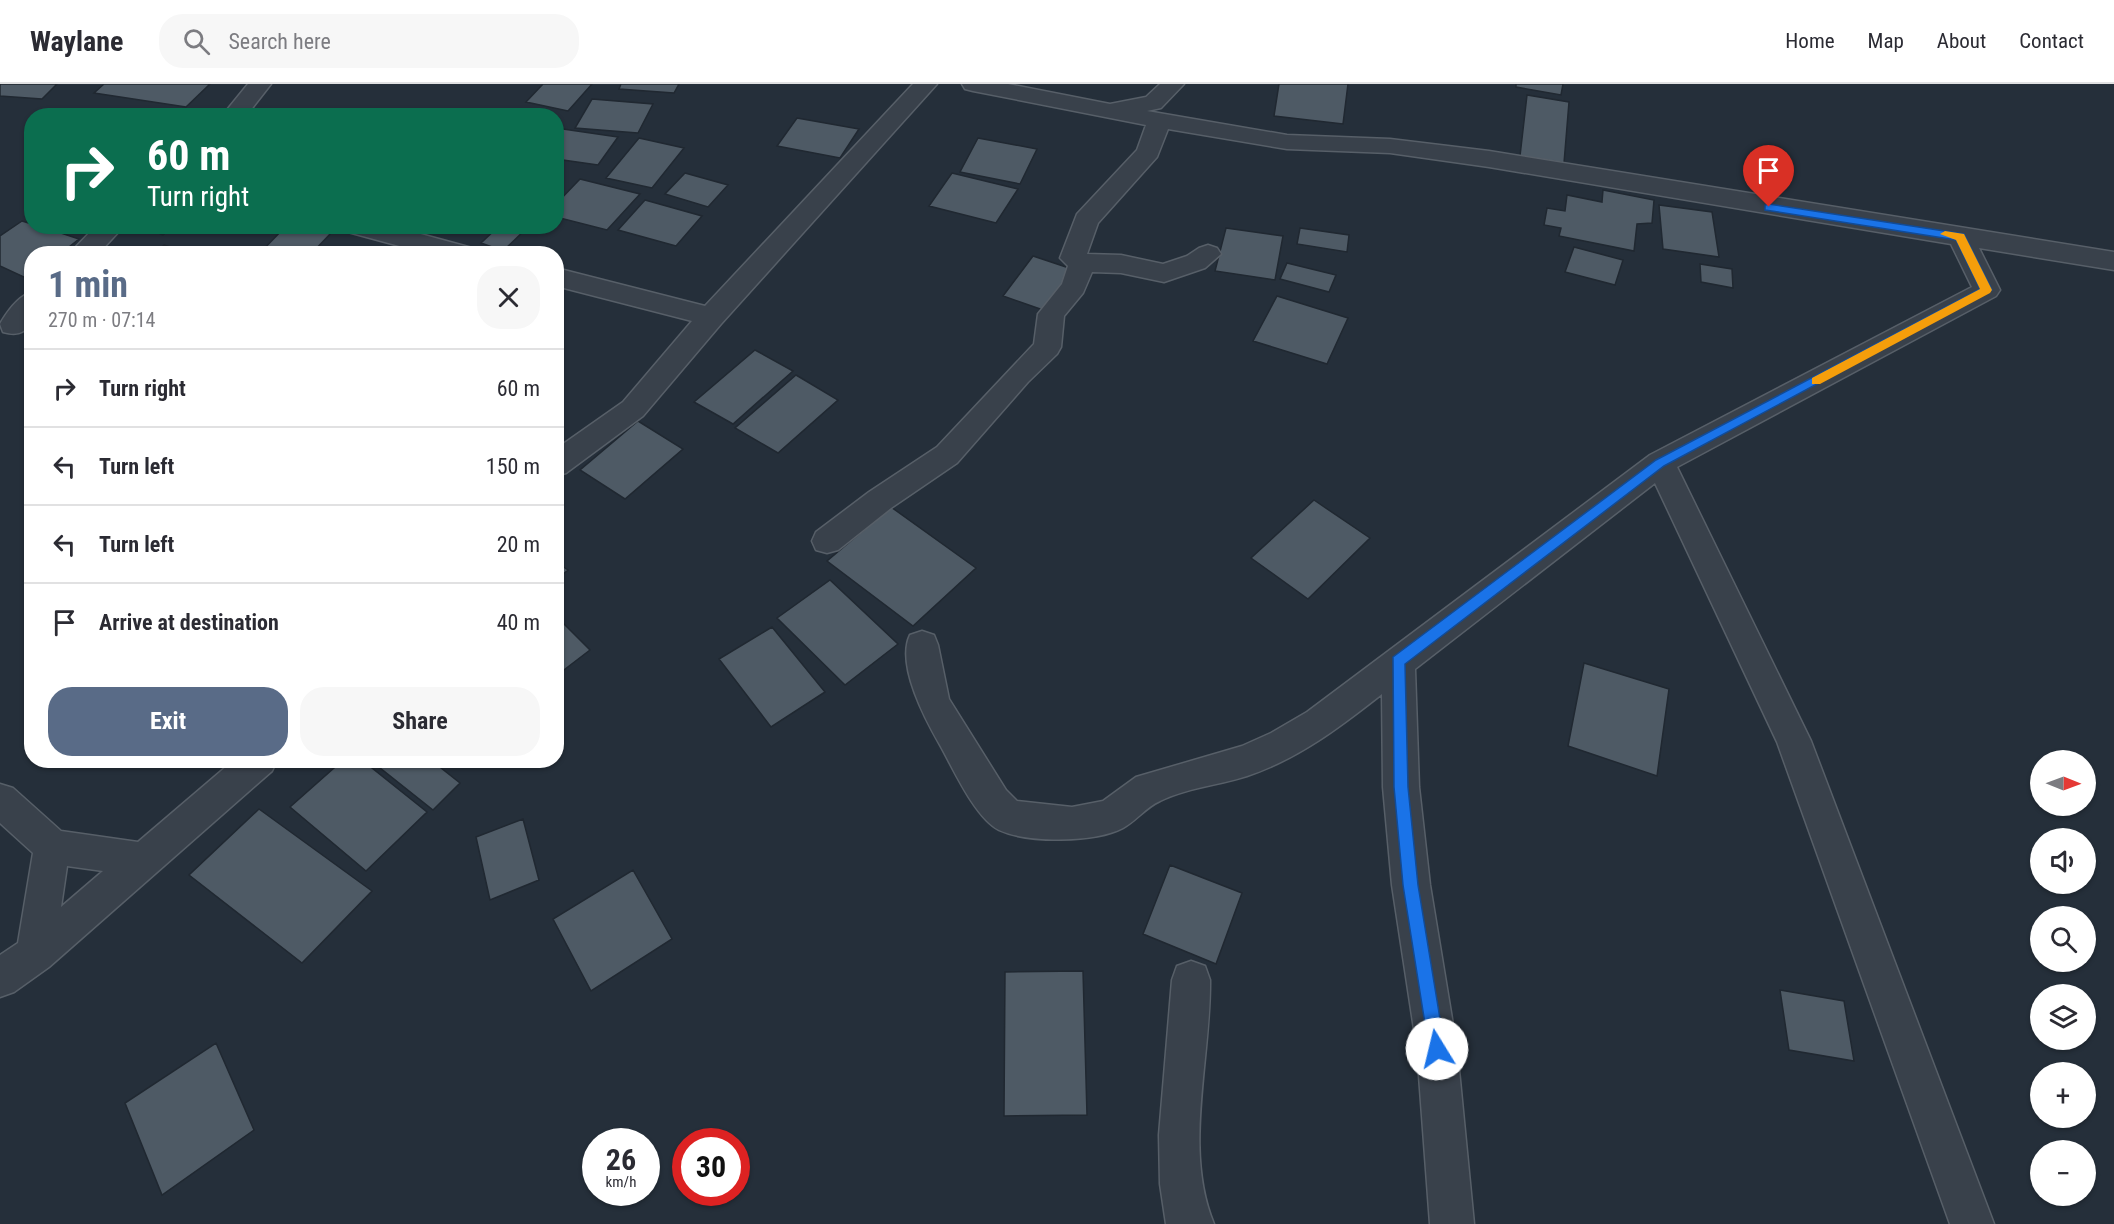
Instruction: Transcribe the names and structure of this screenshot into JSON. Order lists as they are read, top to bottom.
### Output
{
  "north": "right",
  "page": {
    "header": "Waylane",
    "search": "Search here",
    "nav": [
      "Home",
      "Map",
      "About",
      "Contact"
    ],
    "turn": ["60 m", "Turn right"],
    "heading": ["1 min", "270 m · 07:14"],
    "list": [
      {
        "name": "Turn right",
        "value": "60 m"
      },
      {
        "name": "Turn left",
        "value": "150 m"
      },
      {
        "name": "Turn left",
        "value": "20 m"
      },
      {
        "name": "Arrive at destination",
        "value": "40 m"
      }
    ],
    "buttons": ["Exit", "Share"],
    "map_buttons": ["+", "−"],
    "speed": "26 km/h",
    "limit": "30"
  }
}
